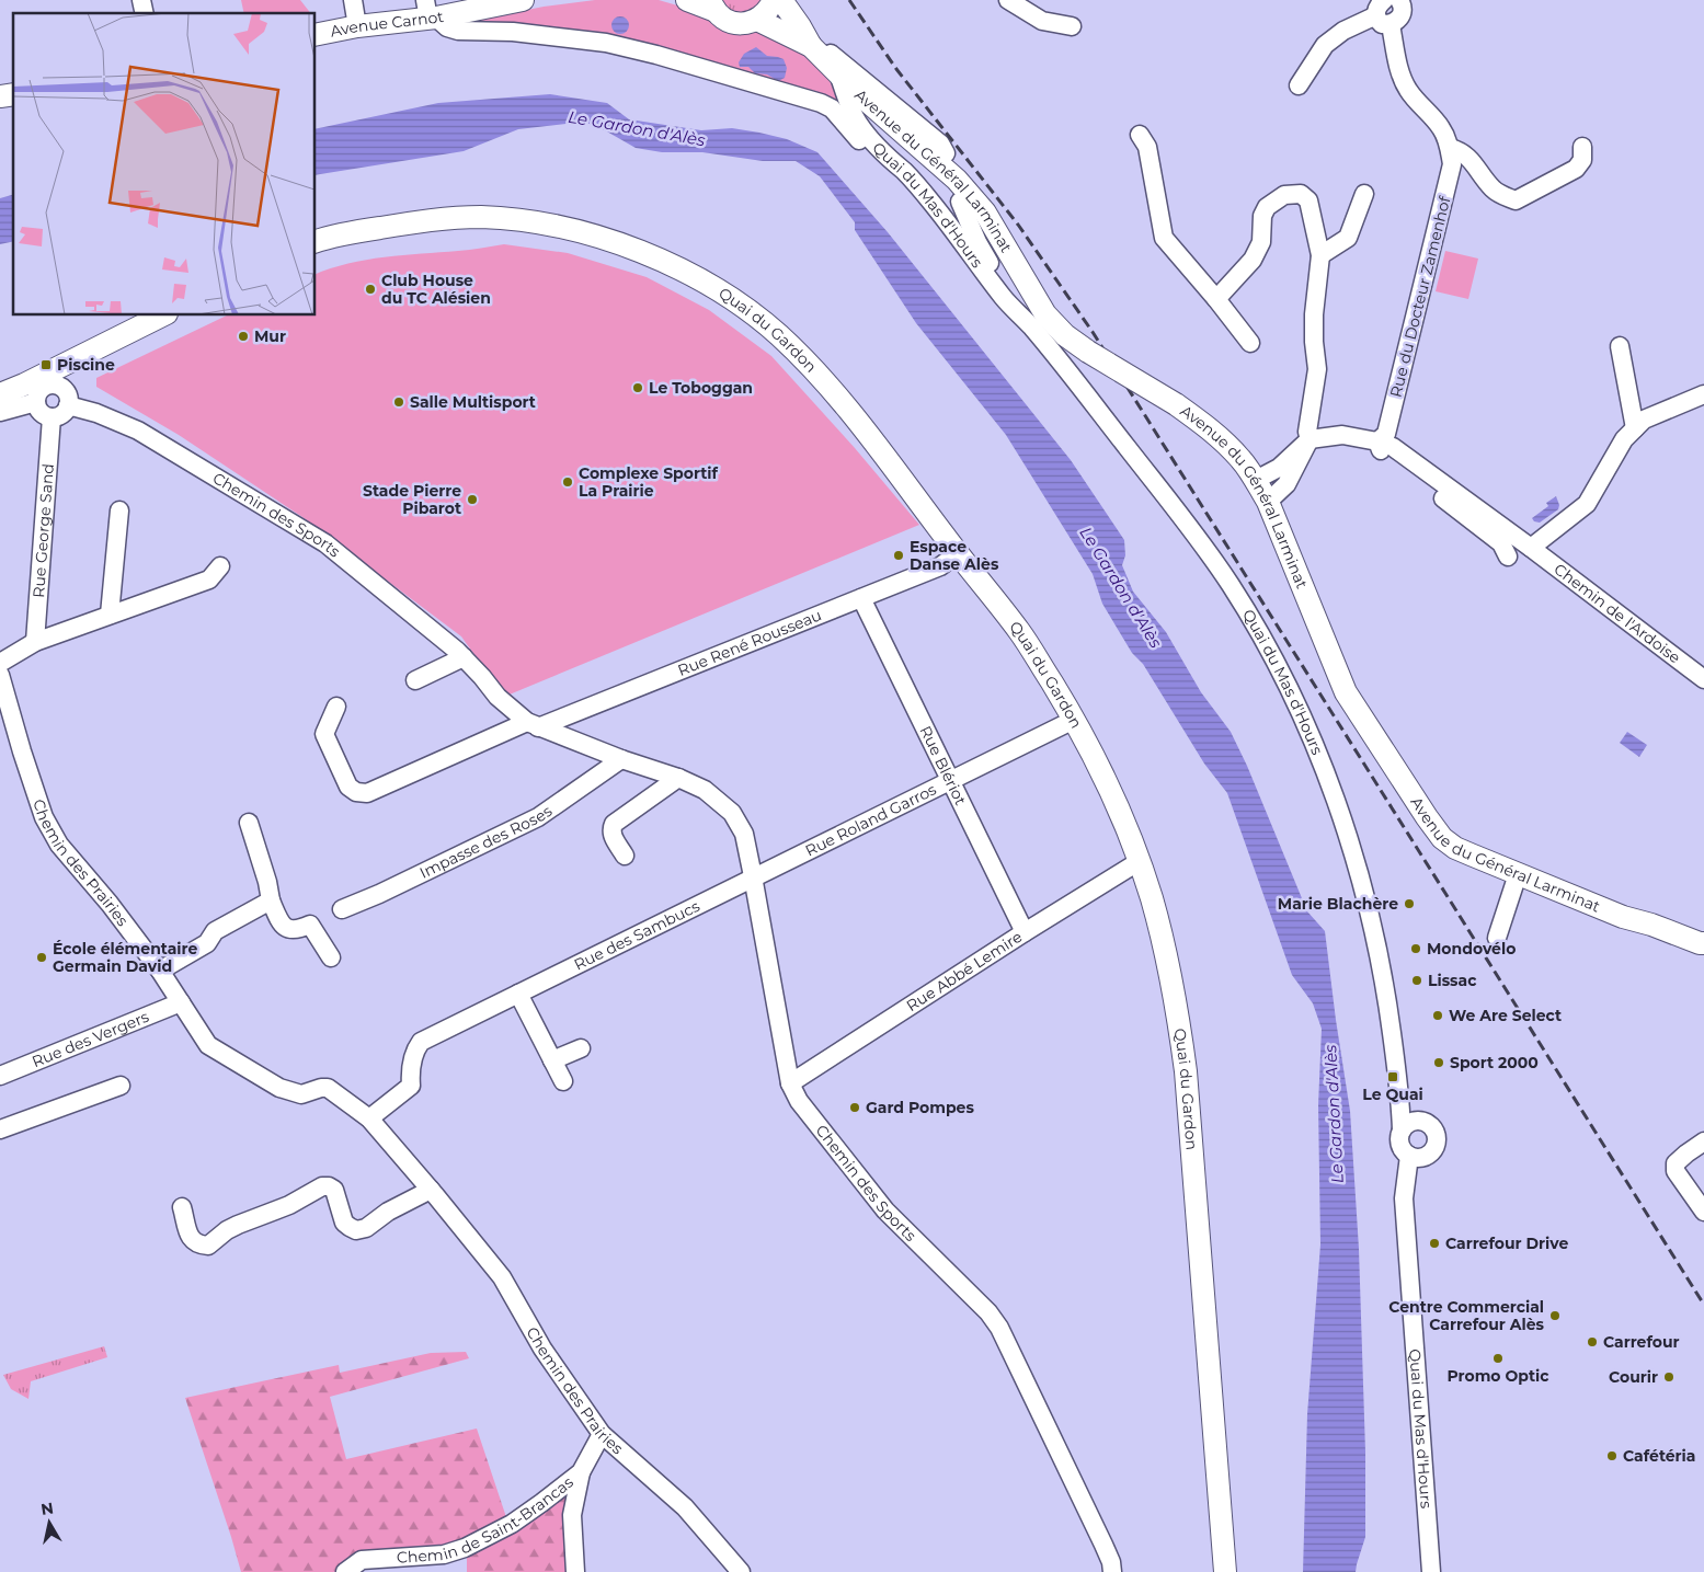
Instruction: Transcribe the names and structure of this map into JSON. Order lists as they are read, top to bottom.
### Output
{
  "streets": {
    "main road": ["Avenue Carnot", "Avenue du Général Larminat", "Quai du Gardon"],
    "street": [
      "Quai du Mas d'Hours",
      "Rue du Docteur Zamenhof",
      "Chemin des Sports",
      "Rue George Sand",
      "Chemin de l'Ardoise",
      "Rue René Rousseau",
      "Rue Blériot",
      "Rue Roland Garros",
      "Impasse des Roses",
      "Chemin des Prairies",
      "Rue des Sambucs",
      "Rue Abbé Lemire",
      "Rue des Vergers",
      "Chemin de Saint-Brancas"
    ]
  },
  "crossings": [
    ["Avenue du Général Larminat", "Quai du Mas d'Hours"],
    ["Rue du Docteur Zamenhof", "Chemin de l'Ardoise"],
    ["Quai du Gardon", "Rue René Rousseau"],
    ["Quai du Gardon", "Rue Roland Garros"],
    ["Quai du Gardon", "Rue Abbé Lemire"],
    ["Chemin des Sports", "Rue George Sand"],
    ["Chemin des Sports", "Rue René Rousseau"],
    ["Chemin des Sports", "Rue Roland Garros"],
    ["Chemin des Sports", "Impasse des Roses"],
    ["Chemin des Sports", "Rue des Sambucs"],
    ["Chemin des Sports", "Rue Abbé Lemire"],
    ["Rue René Rousseau", "Rue Blériot"],
    ["Rue Blériot", "Rue Roland Garros"],
    ["Rue Blériot", "Rue Abbé Lemire"],
    ["Rue Roland Garros", "Rue des Sambucs"],
    ["Chemin des Prairies", "Rue des Sambucs"],
    ["Chemin des Prairies", "Rue des Vergers"],
    ["Chemin des Prairies", "Chemin de Saint-Brancas"]
  ],
  "water": ["Le Gardon d'Alès"],
  "places": {
    "other": [
      "Club House du TC Alésien",
      "Mur",
      "Le Toboggan",
      "Salle Multisport",
      "Complexe Sportif La Prairie",
      "Stade Pierre Pibarot",
      "Espace Danse Alès",
      "Marie Blachère",
      "Mondovélo",
      "École élémentaire Germain David",
      "Lissac",
      "We Are Select",
      "Sport 2000",
      "Gard Pompes",
      "Carrefour Drive",
      "Centre Commercial Carrefour Alès",
      "Carrefour",
      "Promo Optic",
      "Courir",
      "Cafétéria"
    ],
    "transit": ["Piscine", "Le Quai"]
  },
  "north": "top"
}
